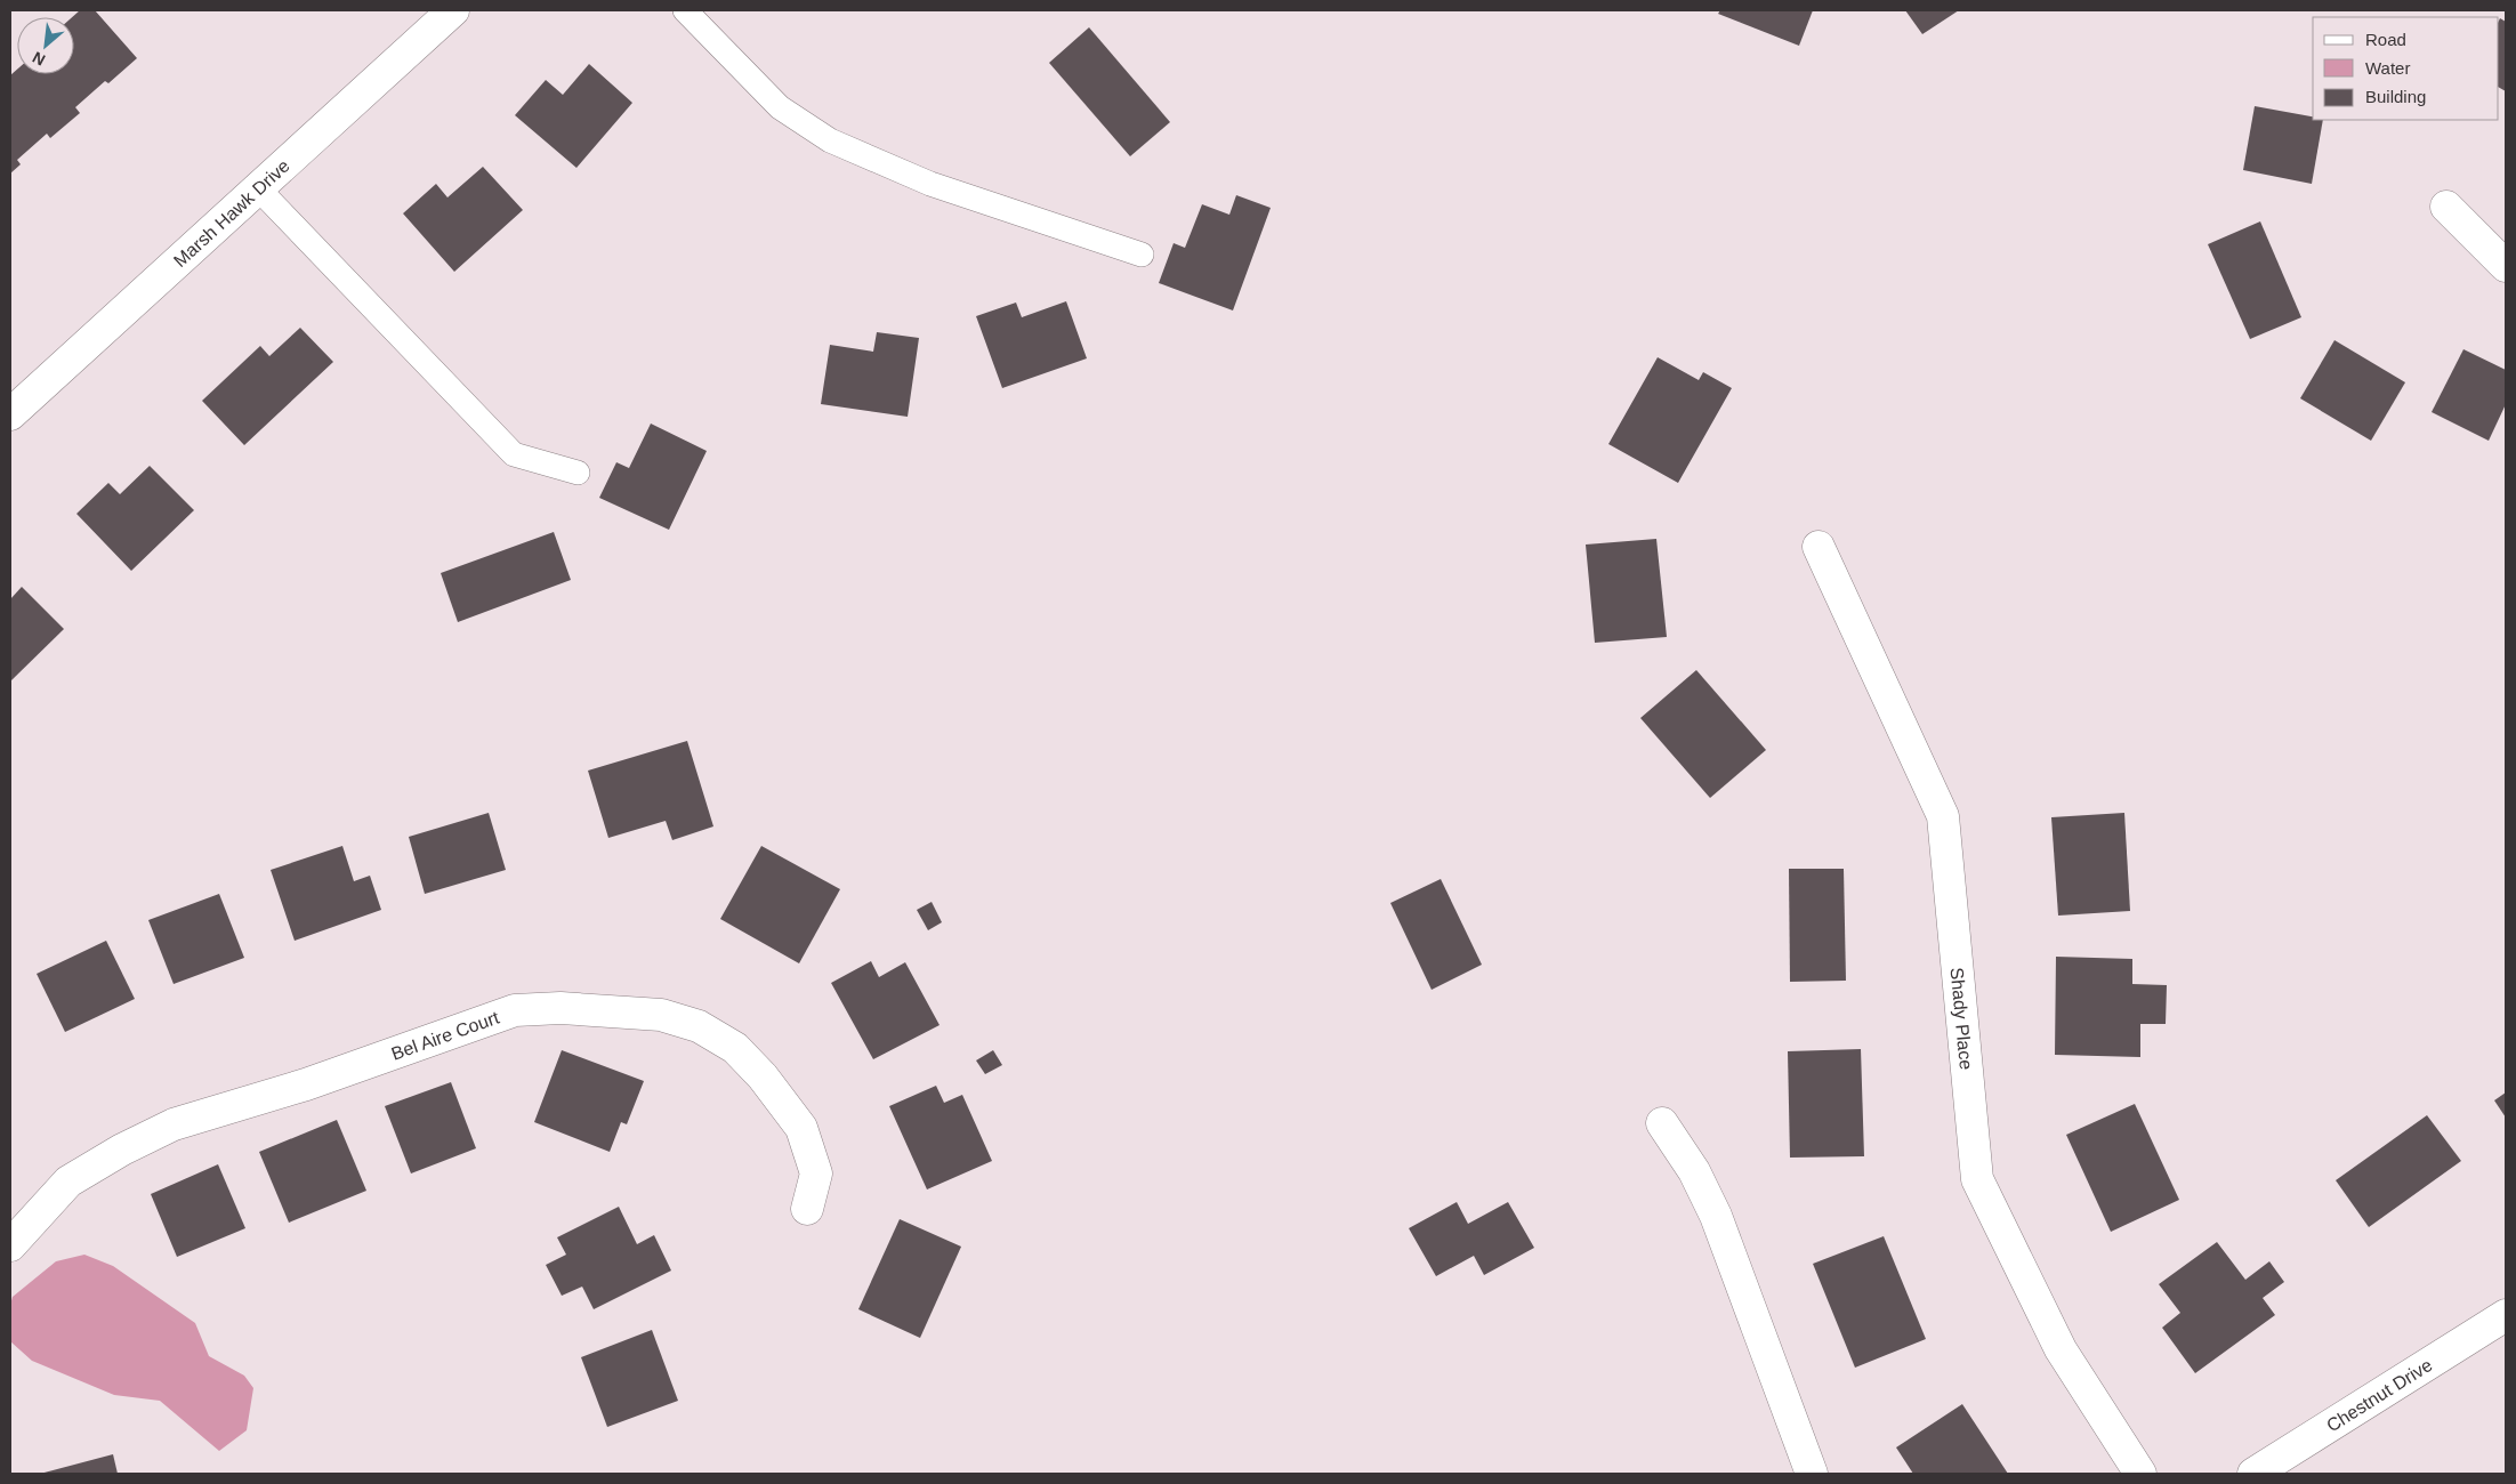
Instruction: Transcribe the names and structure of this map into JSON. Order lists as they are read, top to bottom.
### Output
{
  "streets": {
    "street": [
      "Marsh Hawk Drive",
      "Shady Place",
      "Bel Aire Court",
      "Chestnut Drive"
    ]
  },
  "legend": ["Road", "Water", "Building"],
  "north": "bottom left"
}
